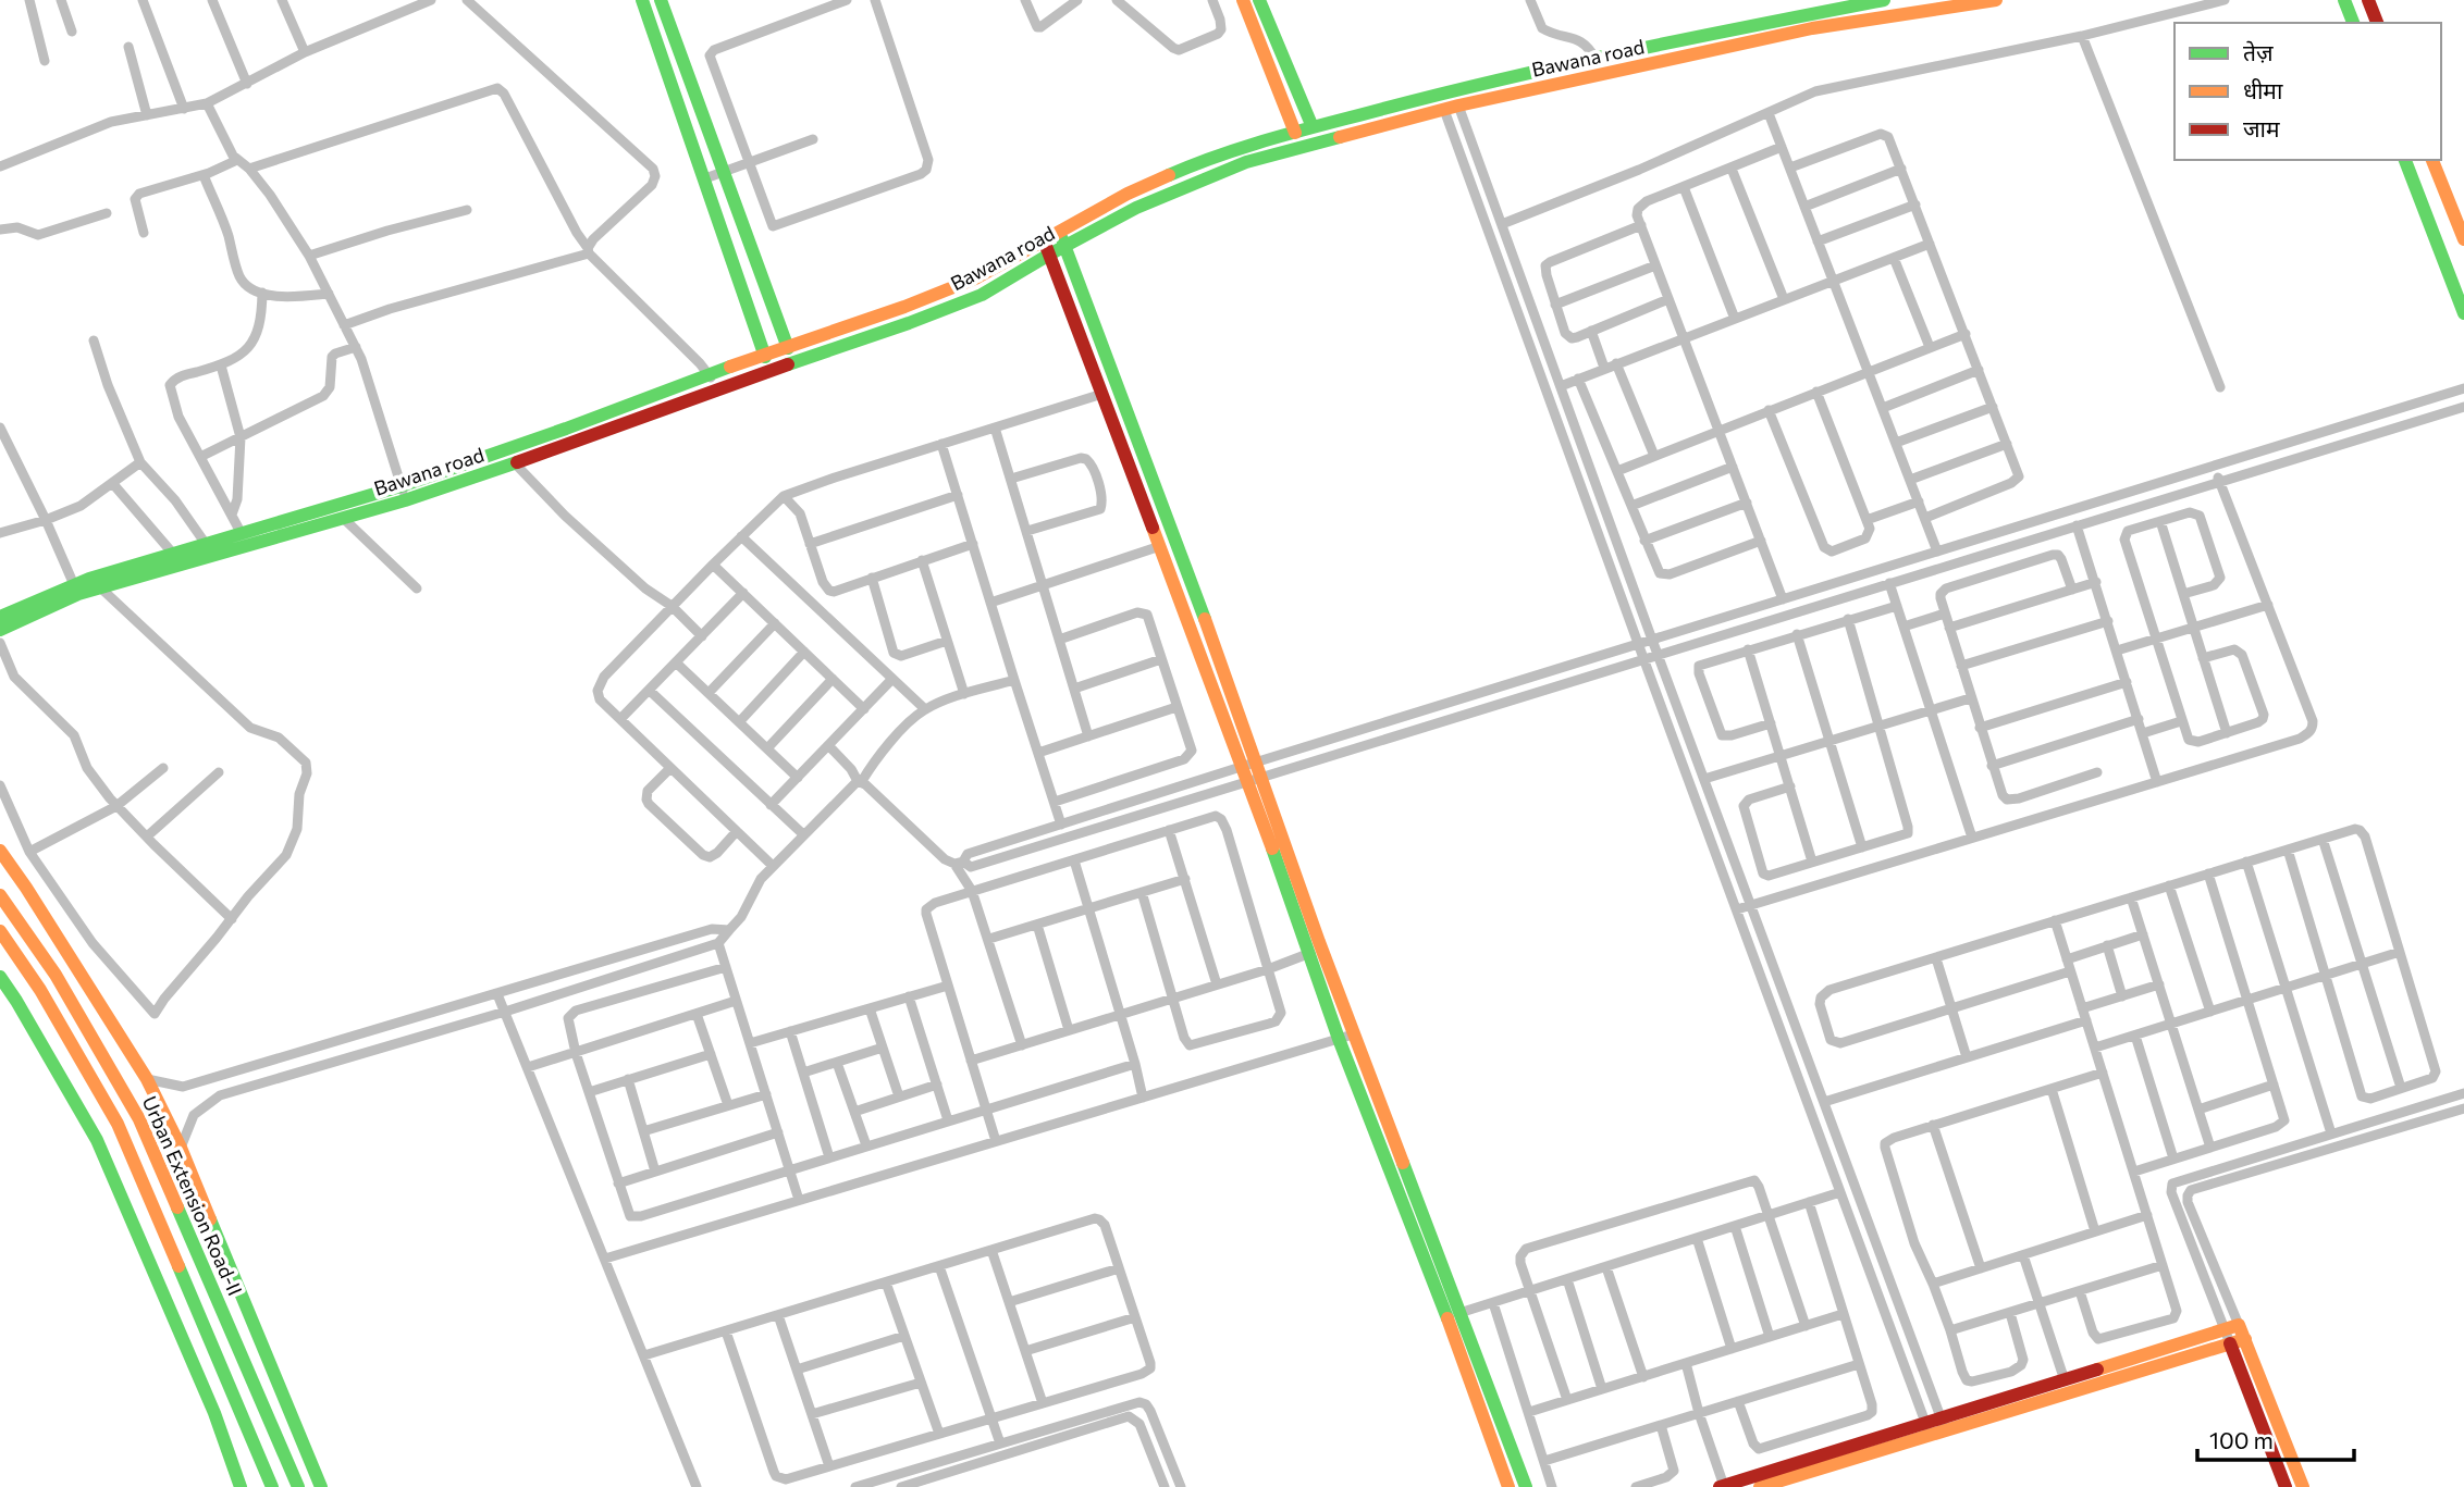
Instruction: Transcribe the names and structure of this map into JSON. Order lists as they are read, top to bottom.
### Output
{
  "streets": {
    "main road": ["Bawana road", "Urban Extension Road-II"]
  },
  "legend": ["तेज़", "धीमा", "जाम"],
  "scale_bar": "100 m"
}
